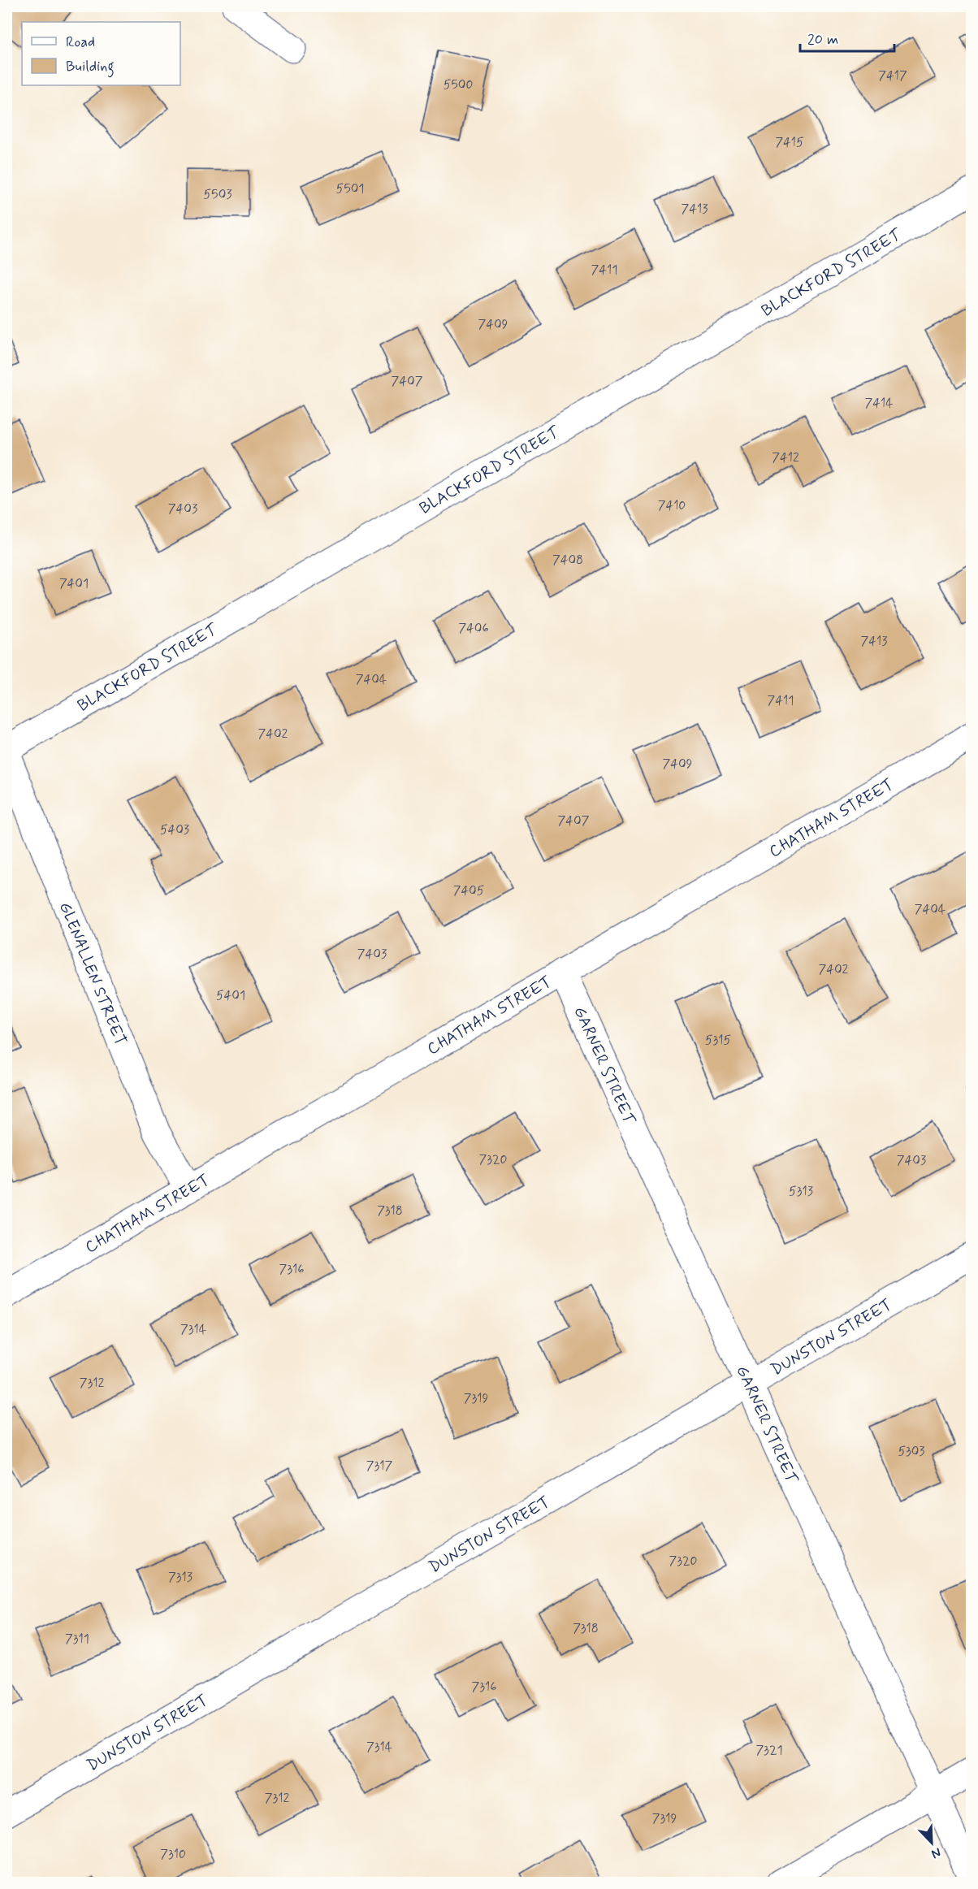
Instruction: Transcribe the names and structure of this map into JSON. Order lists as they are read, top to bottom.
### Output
{
  "streets": {
    "street": [
      "BLACKFORD STREET",
      "CHATHAM STREET",
      "GLENALLEN STREET",
      "GARNER STREET",
      "DUNSTON STREET"
    ]
  },
  "crossings": [
    ["CHATHAM STREET", "GLENALLEN STREET"],
    ["CHATHAM STREET", "GARNER STREET"],
    ["GARNER STREET", "DUNSTON STREET"]
  ],
  "house_numbers": [
    "7417",
    "5500",
    "7415",
    "5501",
    "5503",
    "7413",
    "7411",
    "7409",
    "7407",
    "7414",
    "7412",
    "7410",
    "7403",
    "7408",
    "7401",
    "7406",
    "7413",
    "7404",
    "7411",
    "7402",
    "7409",
    "7407",
    "5403",
    "7405",
    "7404",
    "7403",
    "7402",
    "5401",
    "5315",
    "7320",
    "7403",
    "5313",
    "7318",
    "7316",
    "7314",
    "7312",
    "7319",
    "5303",
    "7317",
    "7320",
    "7313",
    "7318",
    "7311",
    "7316",
    "7314",
    "7321",
    "7312",
    "7319",
    "7310"
  ],
  "legend": ["Road", "Building"],
  "scale_bar": "20 m",
  "north": "bottom right"
}
